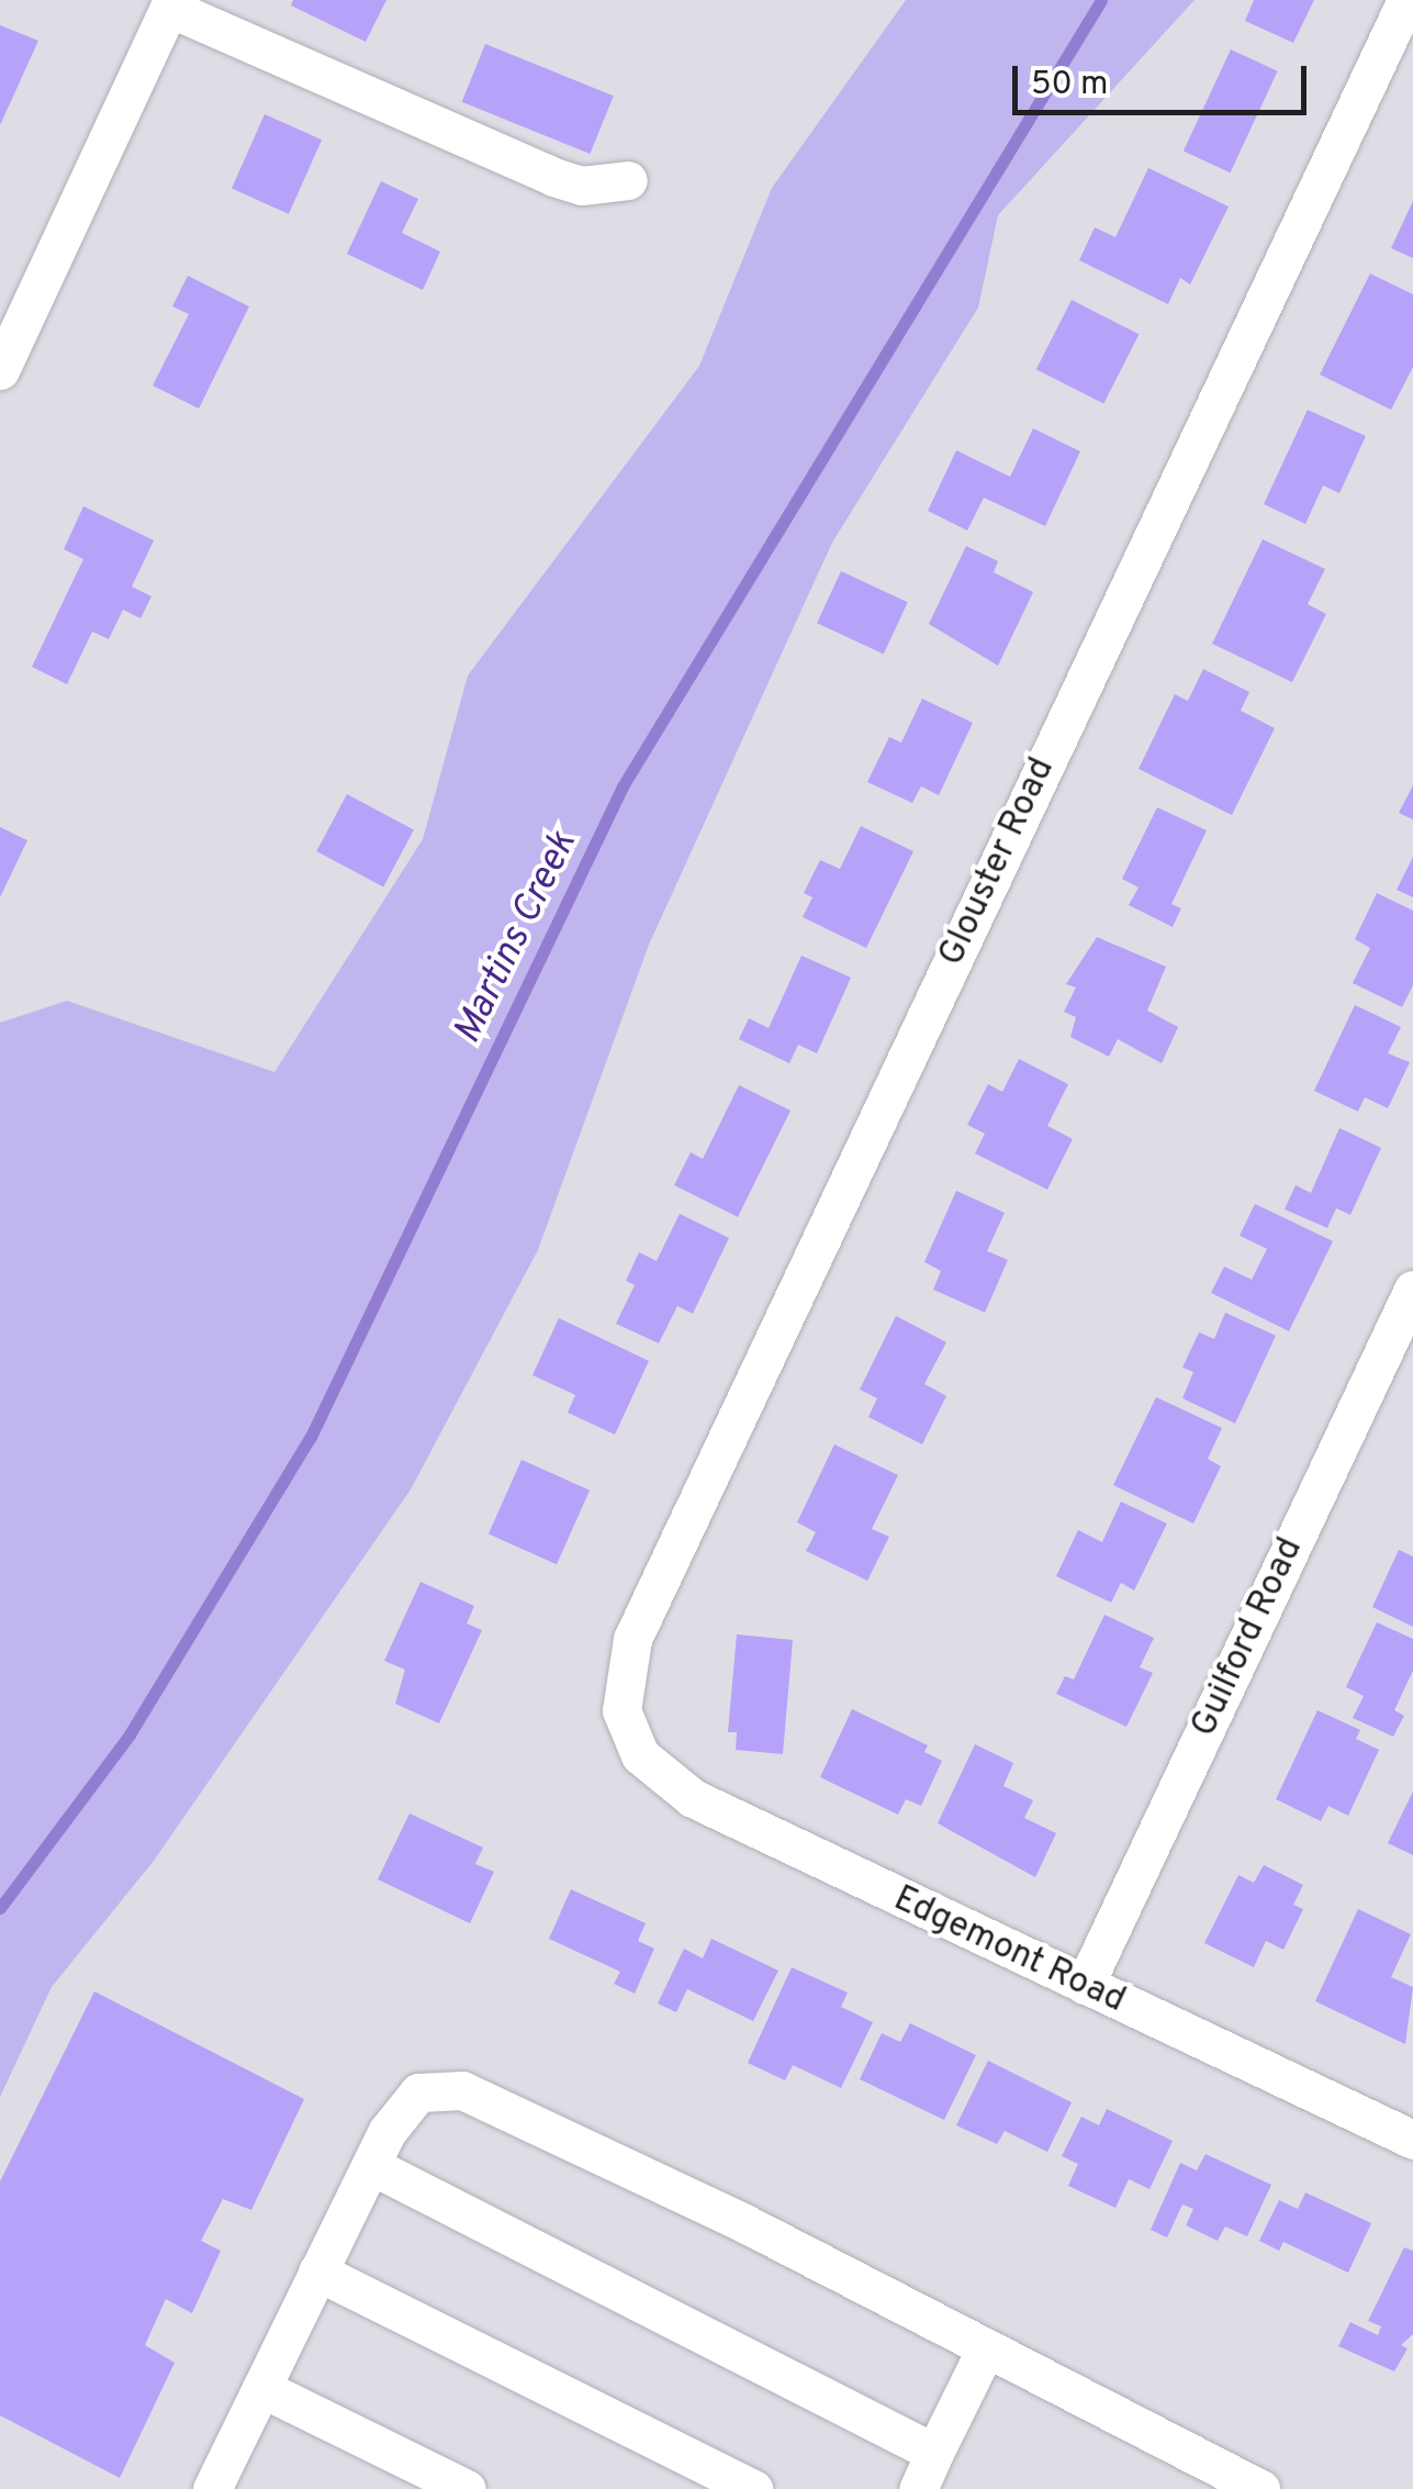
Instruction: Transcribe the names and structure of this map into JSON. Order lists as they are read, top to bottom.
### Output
{
  "streets": {
    "street": ["Glouster Road", "Guilford Road", "Edgemont Road"]
  },
  "crossings": [
    ["Glouster Road", "Edgemont Road"],
    ["Guilford Road", "Edgemont Road"]
  ],
  "water": ["Martins Creek"],
  "scale_bar": "50 m"
}
